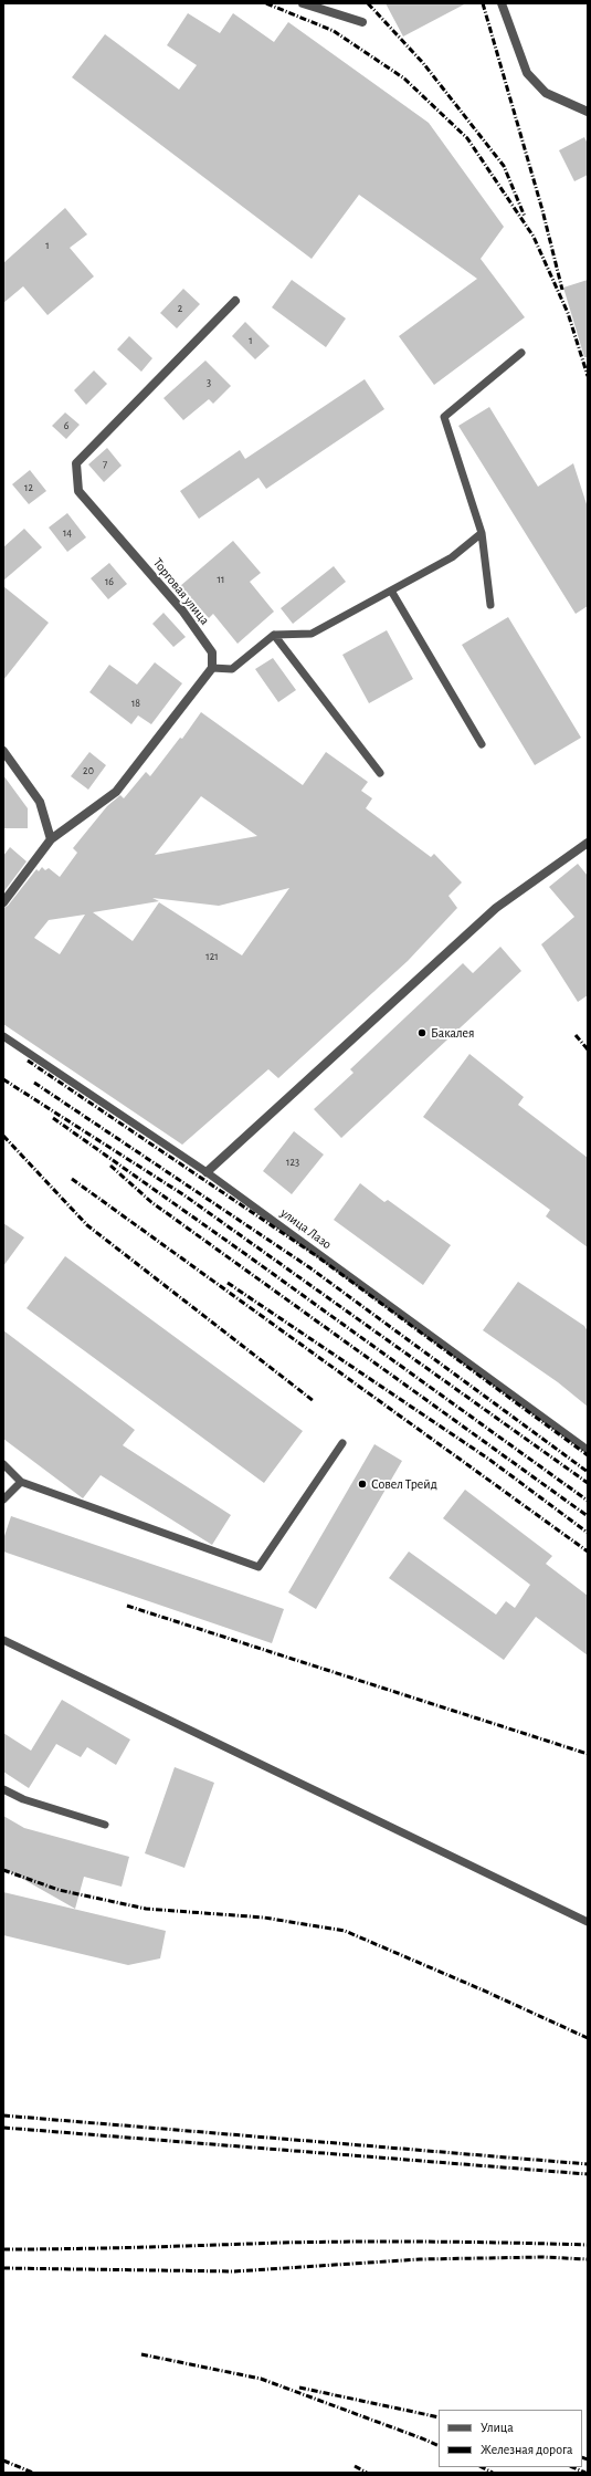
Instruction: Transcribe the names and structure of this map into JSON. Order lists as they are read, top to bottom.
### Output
{
  "streets": {
    "street": ["Торговая улица"],
    "lane": ["улица Лазо"]
  },
  "places": ["Бакалея", "Совел Трейд"],
  "house_numbers": [
    "1",
    "2",
    "1",
    "3",
    "6",
    "7",
    "12",
    "14",
    "11",
    "16",
    "18",
    "20",
    "121",
    "123"
  ],
  "legend": ["Улица", "Железная дорога"]
}
